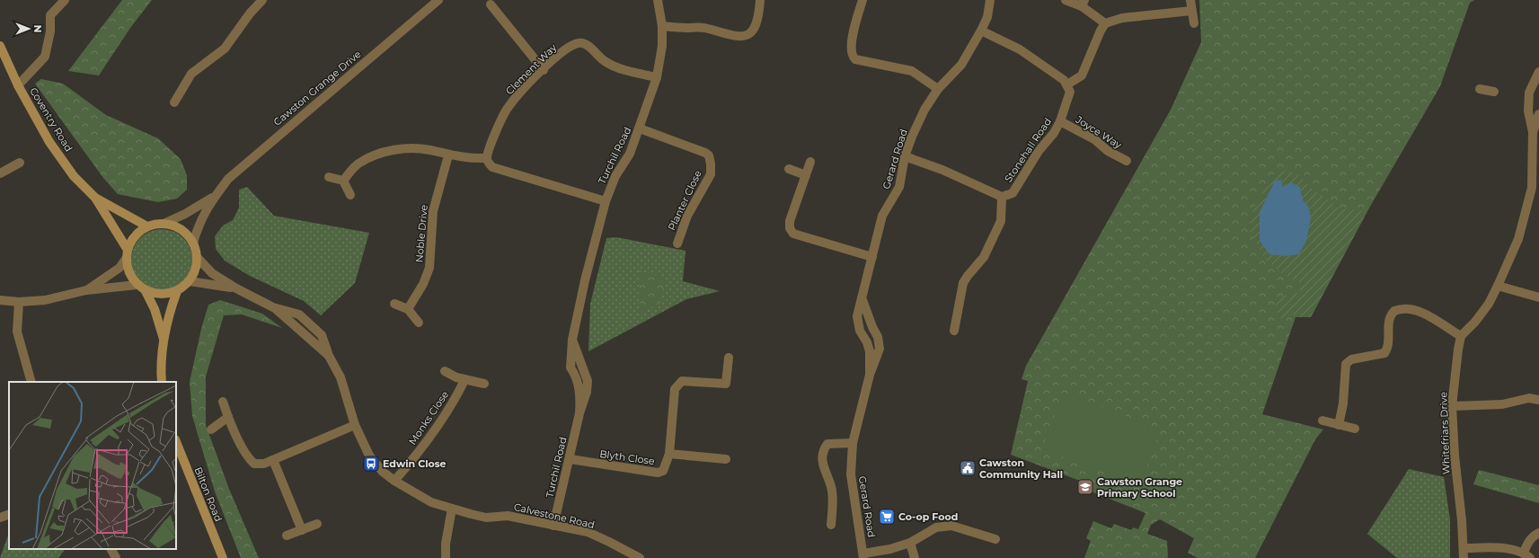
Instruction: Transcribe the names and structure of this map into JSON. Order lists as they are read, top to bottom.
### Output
{
  "streets": {
    "main road": ["Coventry Road", "Bilton Road"],
    "street": [
      "Clement Way",
      "Cawston Grange Drive",
      "Joyce Way",
      "Stonehall Road",
      "Turchil Road",
      "Gerard Road",
      "Planter Close",
      "Noble Drive",
      "Monks Close",
      "Whitefriars Drive",
      "Blyth Close",
      "Calvestone Road"
    ]
  },
  "crossings": [
    ["Clement Way", "Turchil Road"],
    ["Cawston Grange Drive", "Coventry Road"],
    ["Cawston Grange Drive", "Calvestone Road"],
    ["Coventry Road", "Calvestone Road"],
    ["Joyce Way", "Stonehall Road"],
    ["Turchil Road", "Planter Close"],
    ["Turchil Road", "Blyth Close"],
    ["Turchil Road", "Calvestone Road"],
    ["Monks Close", "Calvestone Road"]
  ],
  "places": {
    "bus stop": ["Edwin Close"],
    "public building": ["Cawston Community Hall"],
    "school or university": ["Cawston Grange Primary School"],
    "supermarket": ["Co-op Food"]
  },
  "north": "right"
}
